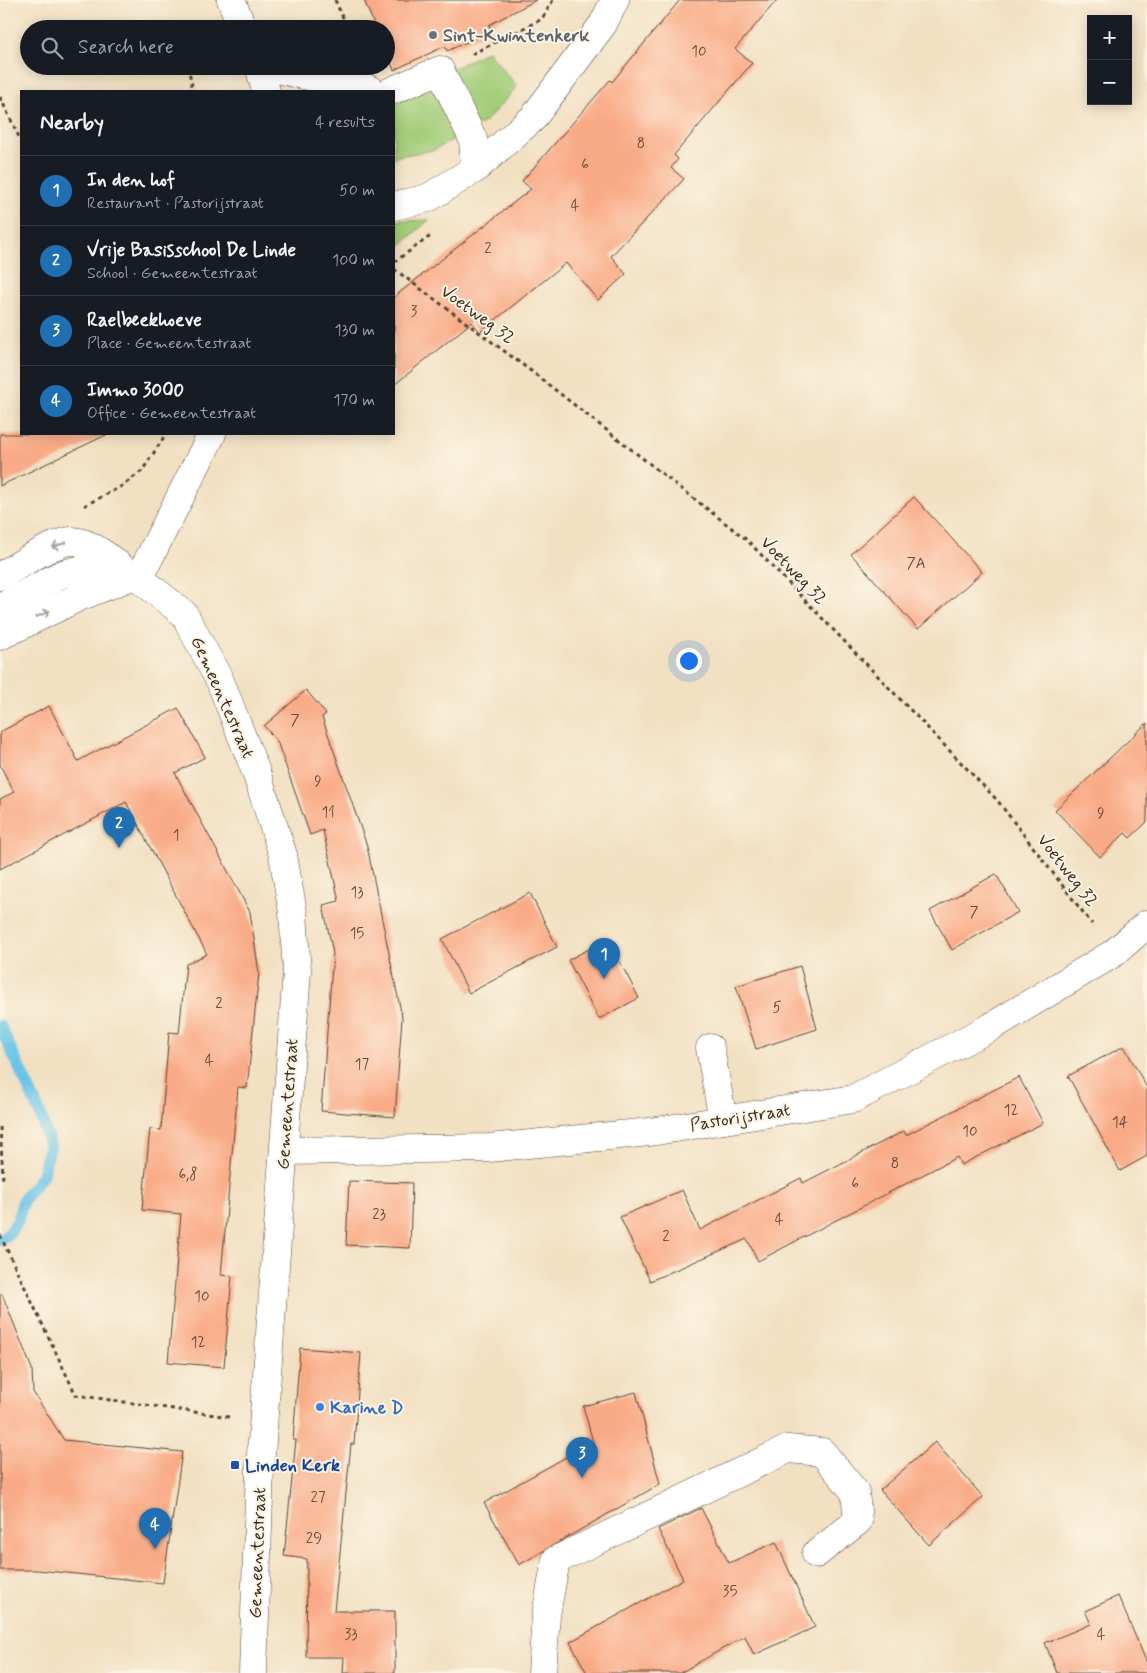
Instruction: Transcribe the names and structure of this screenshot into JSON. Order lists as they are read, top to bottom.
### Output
{
  "streets": {
    "street": ["Gemeentestraat", "Pastorijstraat"],
    "path": ["Voetweg 32"]
  },
  "crossings": [
    ["Voetweg 32", "Pastorijstraat"],
    ["Gemeentestraat", "Pastorijstraat"]
  ],
  "places": {
    "other": ["Sint-Kwintenkerk", "Karine D"],
    "transit": ["Linden Kerk"]
  },
  "house_numbers": [
    "10",
    "8",
    "6",
    "4",
    "2",
    "3",
    "7A",
    "7",
    "9",
    "11",
    "9",
    "1",
    "13",
    "7",
    "15",
    "2",
    "5",
    "4",
    "17",
    "12",
    "14",
    "10",
    "8",
    "6,8",
    "6",
    "23",
    "4",
    "2",
    "10",
    "12",
    "27",
    "29",
    "35",
    "33",
    "4"
  ],
  "page": {
    "map_buttons": ["+", "−"],
    "search": "Search here",
    "heading": ["Nearby", "4 results"],
    "list": [
      {
        "mark": "1",
        "name": "In den hof",
        "note": "Restaurant · Pastorijstraat",
        "value": "50 m"
      },
      {
        "mark": "2",
        "name": "Vrije Basisschool De Linde",
        "note": "School · Gemeentestraat",
        "value": "100 m"
      },
      {
        "mark": "3",
        "name": "Raelbeekhoeve",
        "note": "Place · Gemeentestraat",
        "value": "130 m"
      },
      {
        "mark": "4",
        "name": "Immo 3000",
        "note": "Office · Gemeentestraat",
        "value": "170 m"
      }
    ],
    "pins": [
      "2",
      "1",
      "3",
      "4"
    ]
  }
}
